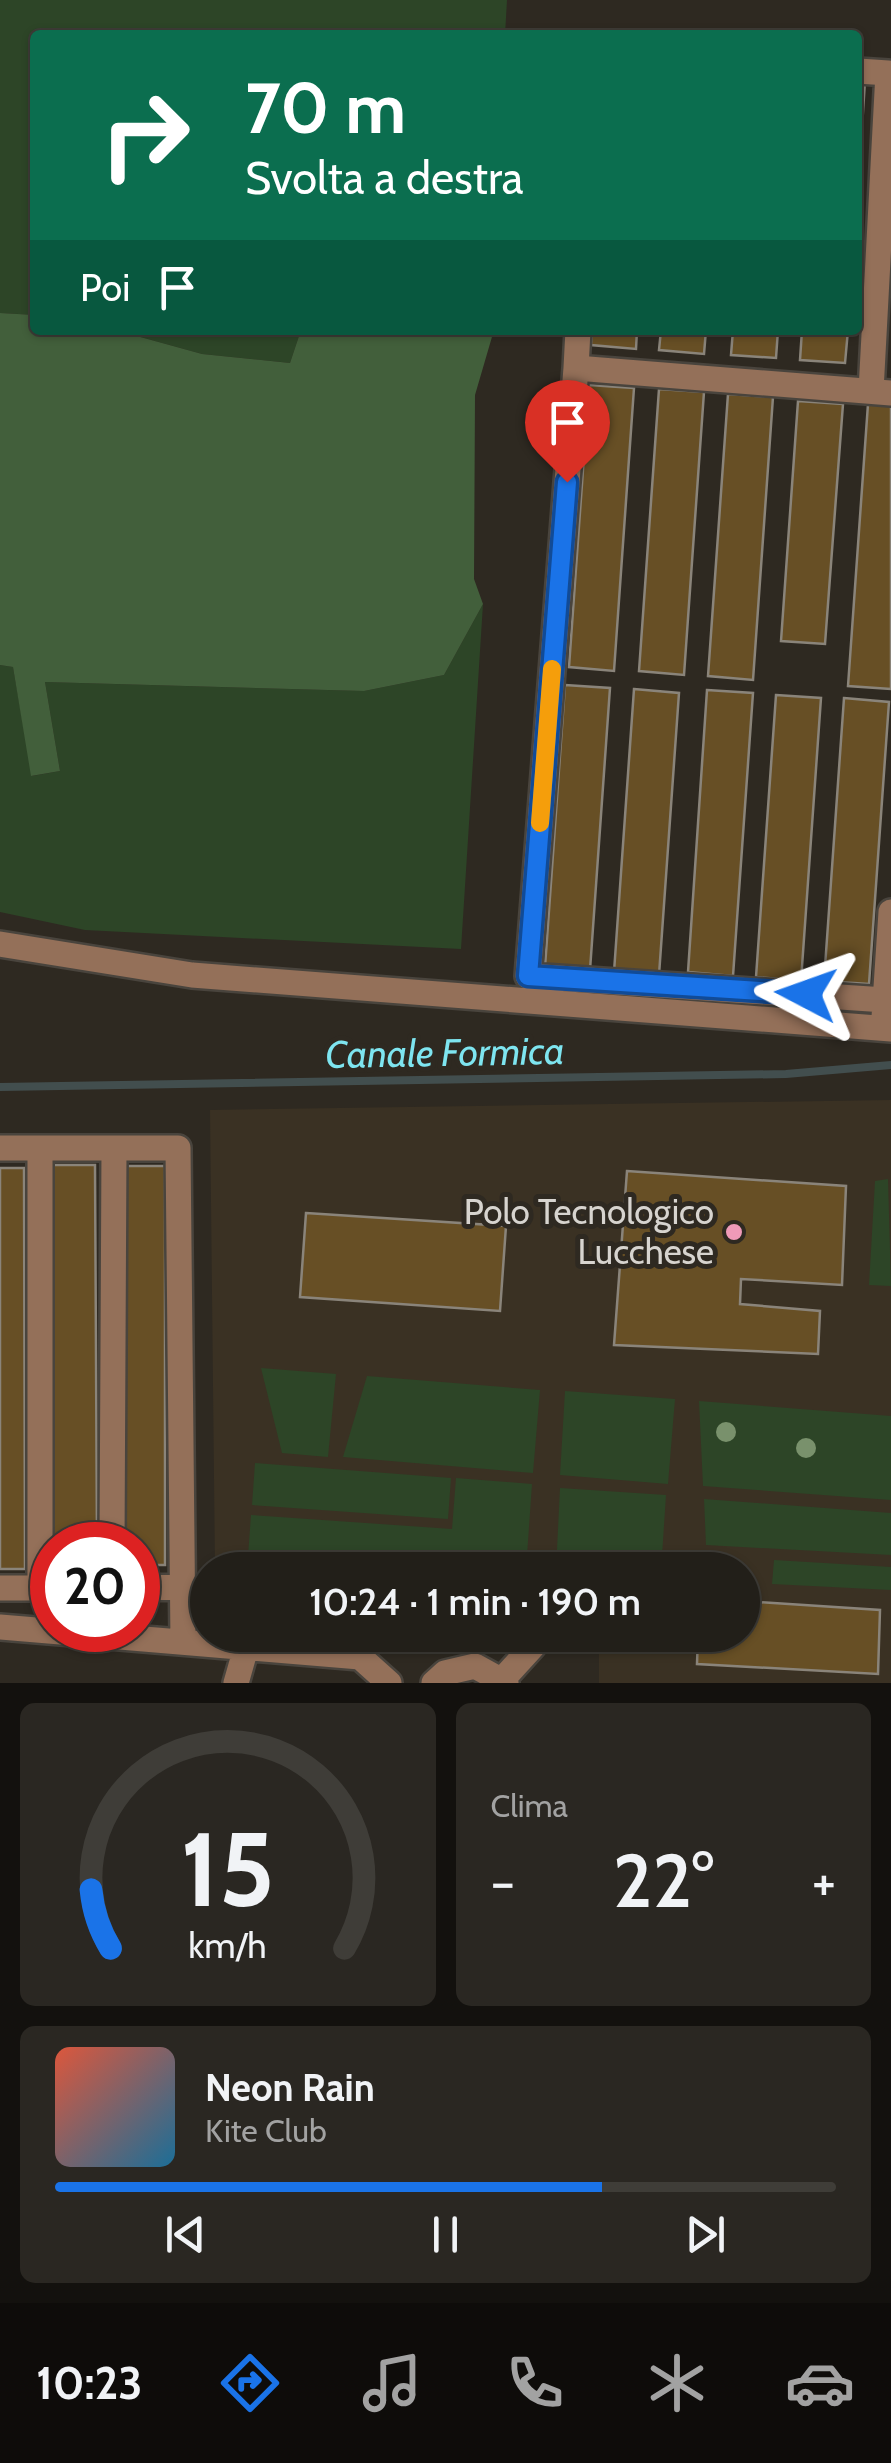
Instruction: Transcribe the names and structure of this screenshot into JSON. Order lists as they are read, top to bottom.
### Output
{
  "water": ["Canale Formica"],
  "places": ["Polo Tecnologico Lucchese"],
  "page": {
    "turn": ["70 m", "Svolta a destra"],
    "then": "Poi",
    "limit": "20",
    "trip": "10:24 · 1 min · 190 m",
    "tile": "Clima",
    "heat": ["−", "22°", "+"],
    "song": ["Neon Rain", "Kite Club"],
    "tabs": "10:23",
    "gauge": ["15", "km/h"]
  }
}
